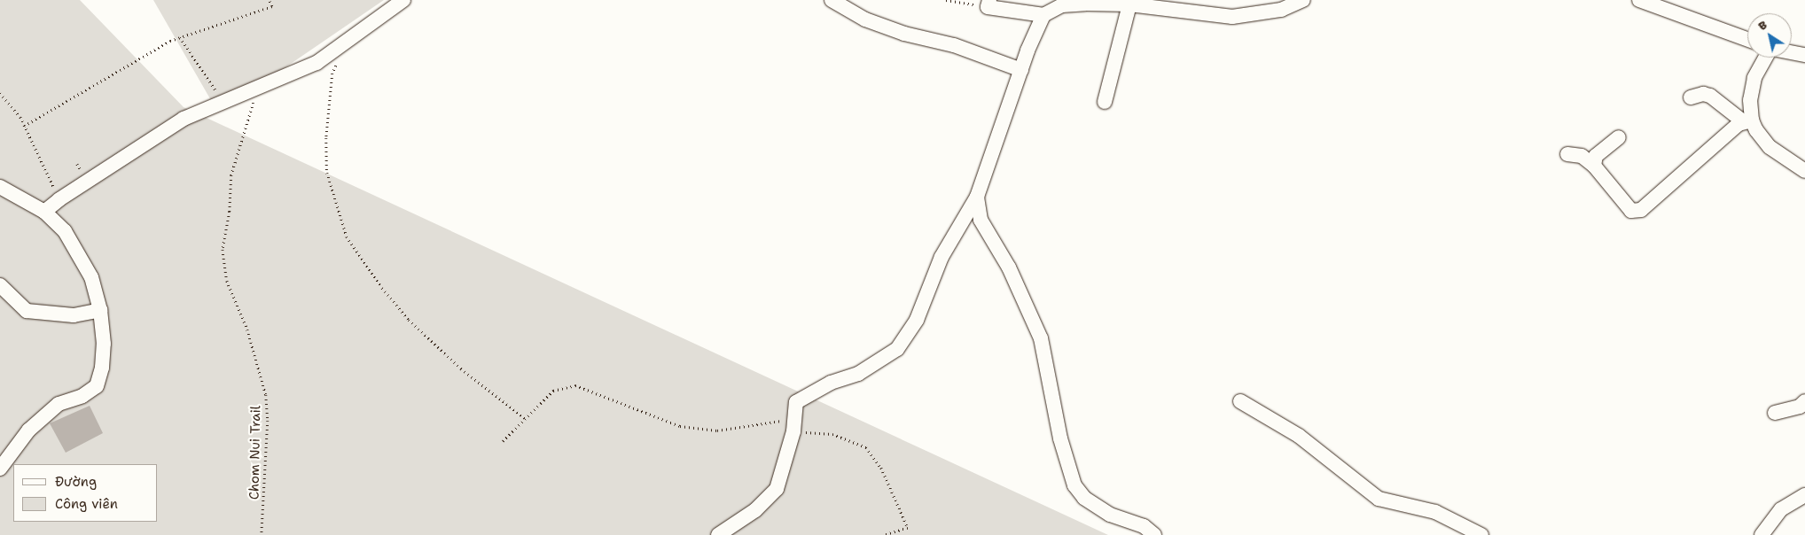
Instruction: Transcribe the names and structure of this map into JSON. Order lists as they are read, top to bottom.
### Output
{
  "streets": {
    "path": ["Chom Nui Trail"]
  },
  "legend": ["Đường", "Công viên"],
  "north": "top left"
}
